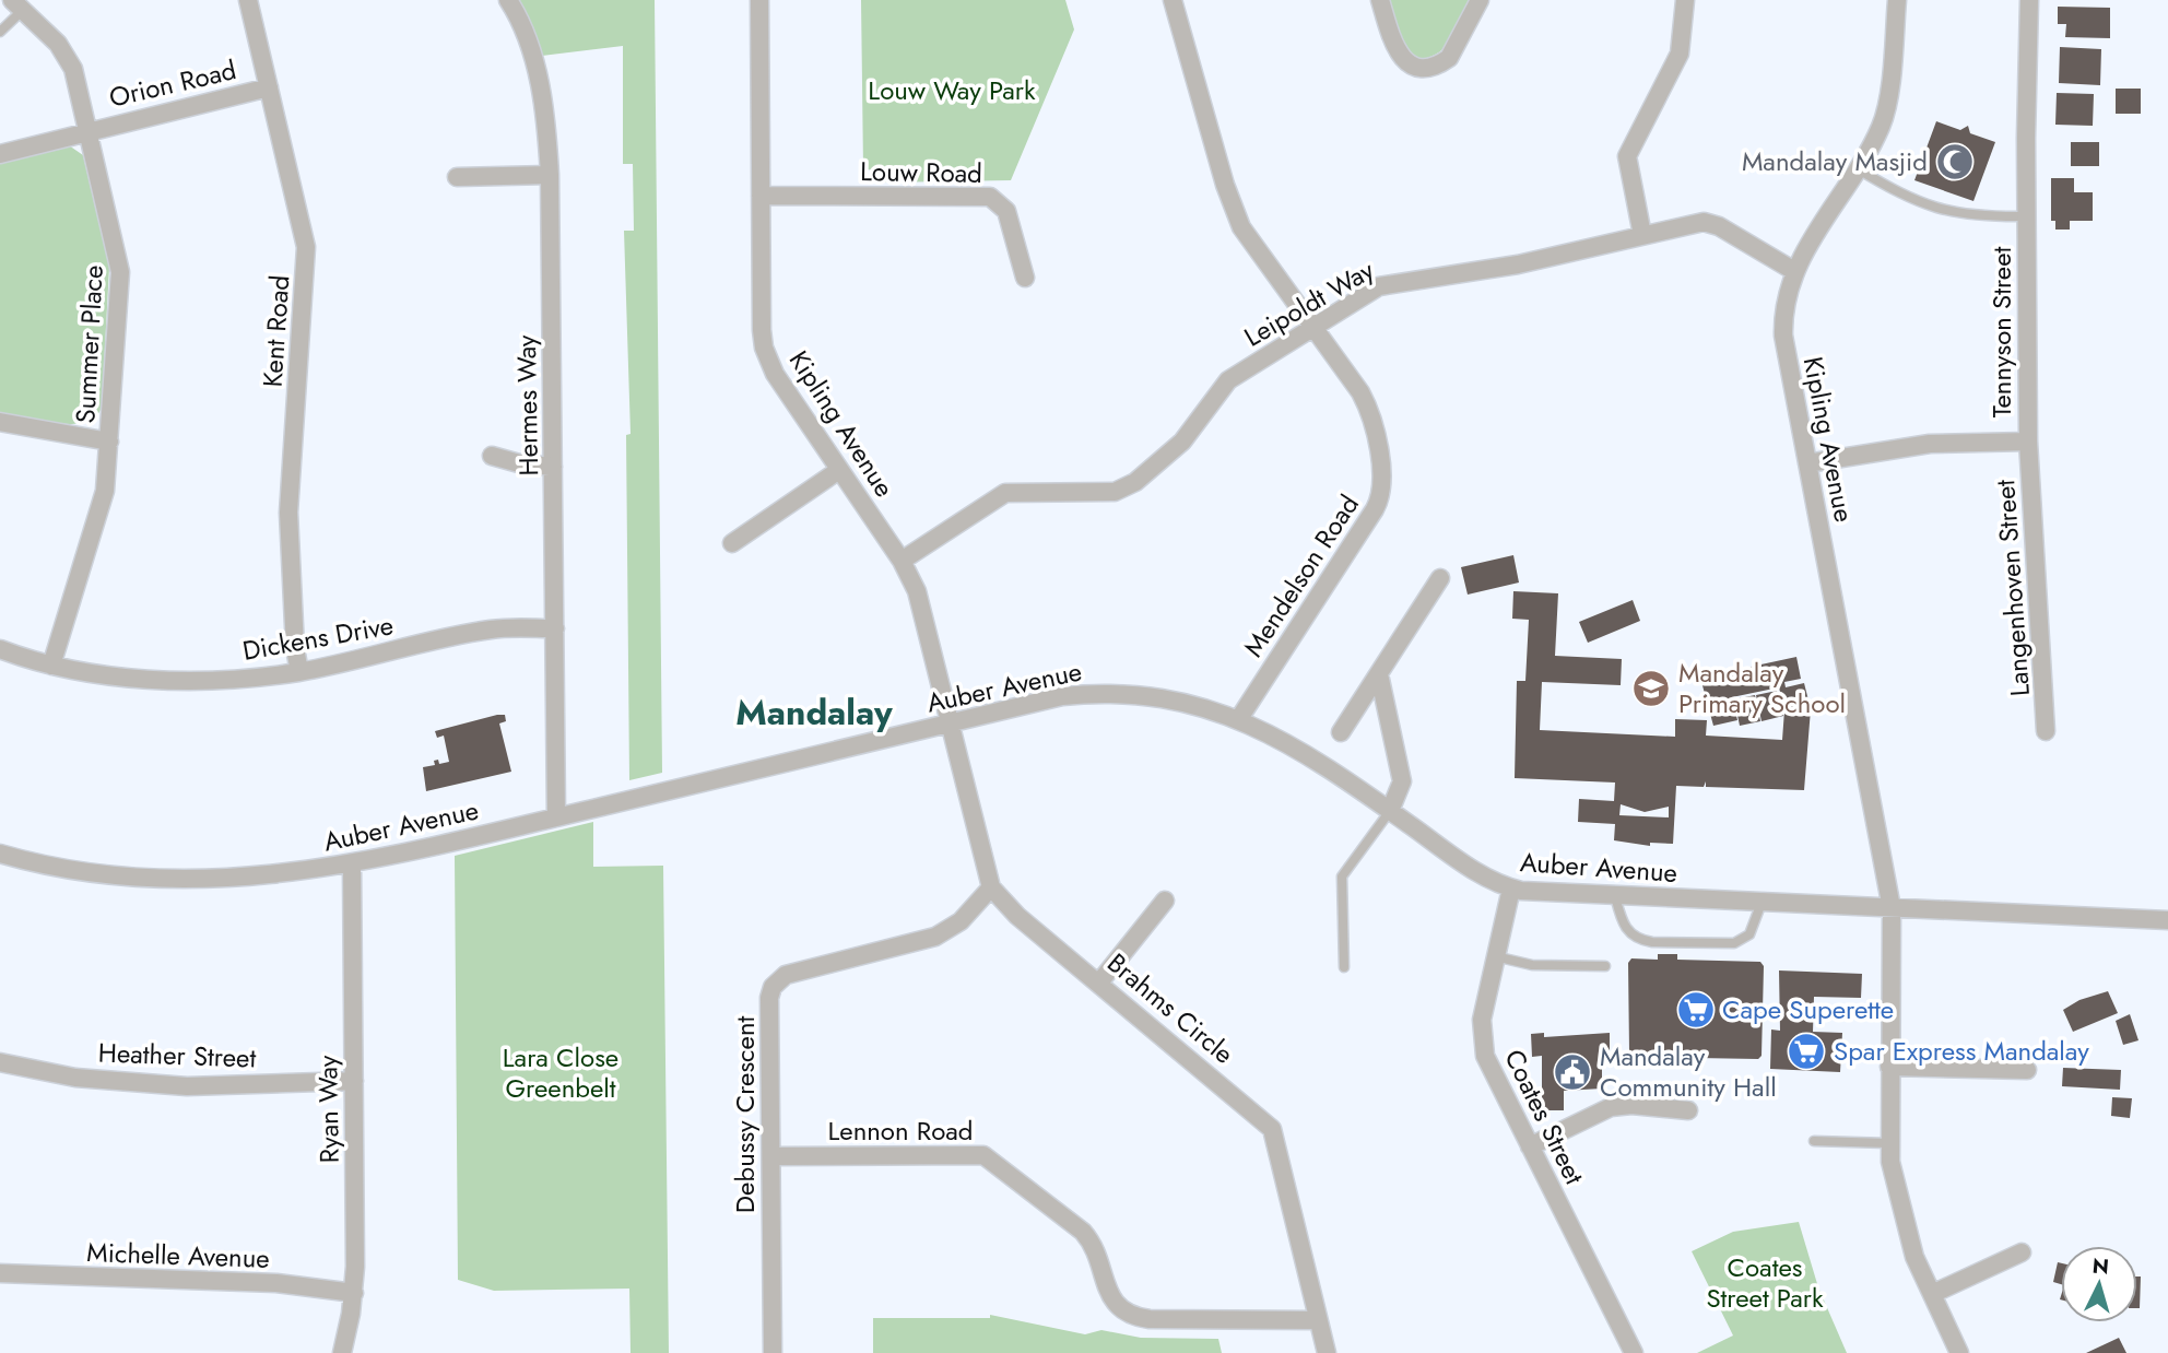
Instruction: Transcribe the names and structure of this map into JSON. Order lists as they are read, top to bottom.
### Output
{
  "streets": {
    "street": [
      "Orion Road",
      "Louw Road",
      "Leipoldt Way",
      "Kent Road",
      "Tennyson Street",
      "Summer Place",
      "Hermes Way",
      "Kipling Avenue",
      "Mendelson Road",
      "Langenhoven Street",
      "Dickens Drive",
      "Auber Avenue",
      "Brahms Circle",
      "Heather Street",
      "Ryan Way",
      "Debussy Crescent",
      "Coates Street",
      "Lennon Road",
      "Michelle Avenue"
    ]
  },
  "crossings": [
    ["Orion Road", "Kent Road"],
    ["Orion Road", "Summer Place"],
    ["Louw Road", "Kipling Avenue"],
    ["Leipoldt Way", "Kipling Avenue"],
    ["Leipoldt Way", "Mendelson Road"],
    ["Kent Road", "Dickens Drive"],
    ["Tennyson Street", "Kipling Avenue"],
    ["Tennyson Street", "Langenhoven Street"],
    ["Summer Place", "Dickens Drive"],
    ["Hermes Way", "Dickens Drive"],
    ["Hermes Way", "Auber Avenue"],
    ["Kipling Avenue", "Auber Avenue"],
    ["Kipling Avenue", "Brahms Circle"],
    ["Mendelson Road", "Auber Avenue"],
    ["Auber Avenue", "Brahms Circle"],
    ["Auber Avenue", "Ryan Way"],
    ["Auber Avenue", "Coates Street"],
    ["Brahms Circle", "Debussy Crescent"],
    ["Brahms Circle", "Lennon Road"],
    ["Heather Street", "Ryan Way"],
    ["Ryan Way", "Michelle Avenue"],
    ["Debussy Crescent", "Lennon Road"]
  ],
  "districts": ["Mandalay"],
  "parks": ["Louw Way Park", "Lara Close Greenbelt", "Coates Street Park"],
  "places": {
    "mosque": ["Mandalay Masjid"],
    "school or university": ["Mandalay Primary School"],
    "supermarket": ["Cape Superette", "Spar Express Mandalay"],
    "public building": ["Mandalay Community Hall"]
  },
  "north": "top"
}
